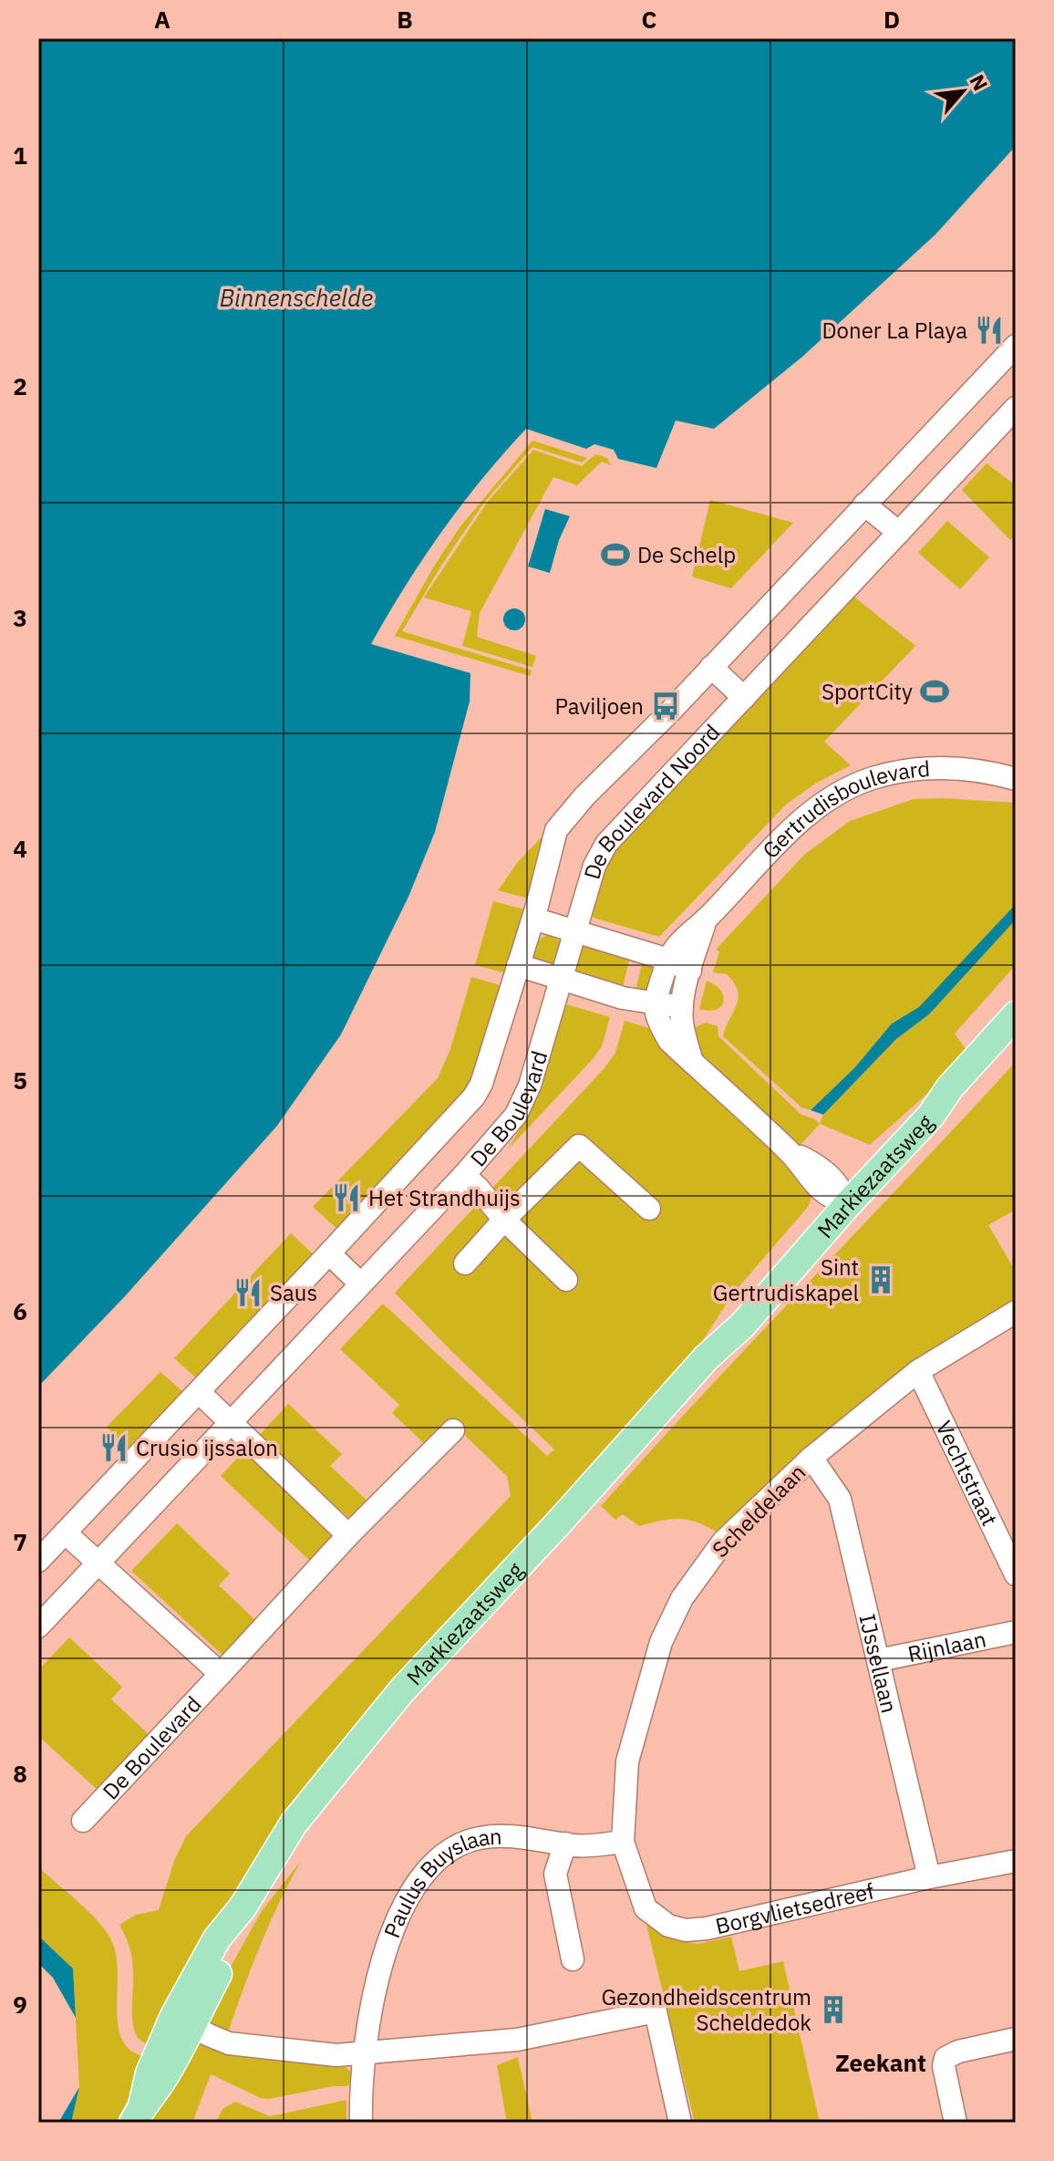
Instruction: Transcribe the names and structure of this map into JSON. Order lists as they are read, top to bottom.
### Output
{
  "streets": {
    "main road": ["Markiezaatsweg"],
    "street": [
      "De Boulevard Noord",
      "Gertrudisboulevard",
      "De Boulevard",
      "Vechtstraat",
      "Scheldelaan",
      "Rijnlaan",
      "IJssellaan",
      "Paulus Buyslaan",
      "Borgvlietsedreef"
    ]
  },
  "crossings": [
    ["De Boulevard Noord", "De Boulevard"],
    ["Vechtstraat", "Scheldelaan"],
    ["Scheldelaan", "IJssellaan"],
    ["Scheldelaan", "Paulus Buyslaan"],
    ["Scheldelaan", "Borgvlietsedreef"],
    ["Rijnlaan", "IJssellaan"],
    ["IJssellaan", "Borgvlietsedreef"],
    ["Paulus Buyslaan", "Borgvlietsedreef"]
  ],
  "districts": ["Zeekant"],
  "water": ["Binnenschelde"],
  "places": {
    "restaurant": [
      "Doner La Playa",
      "Het Strandhuijs",
      "Saus",
      "Crusio ijssalon"
    ],
    "sports": ["De Schelp", "SportCity"],
    "bus stop": ["Paviljoen"],
    "building": ["Sint Gertrudiskapel", "Gezondheidscentrum Scheldedok"]
  },
  "north": "top right",
  "grid": {
    "columns": [
      "A",
      "B",
      "C",
      "D"
    ],
    "rows": [
      "1",
      "2",
      "3",
      "4",
      "5",
      "6",
      "7",
      "8",
      "9"
    ]
  }
}
